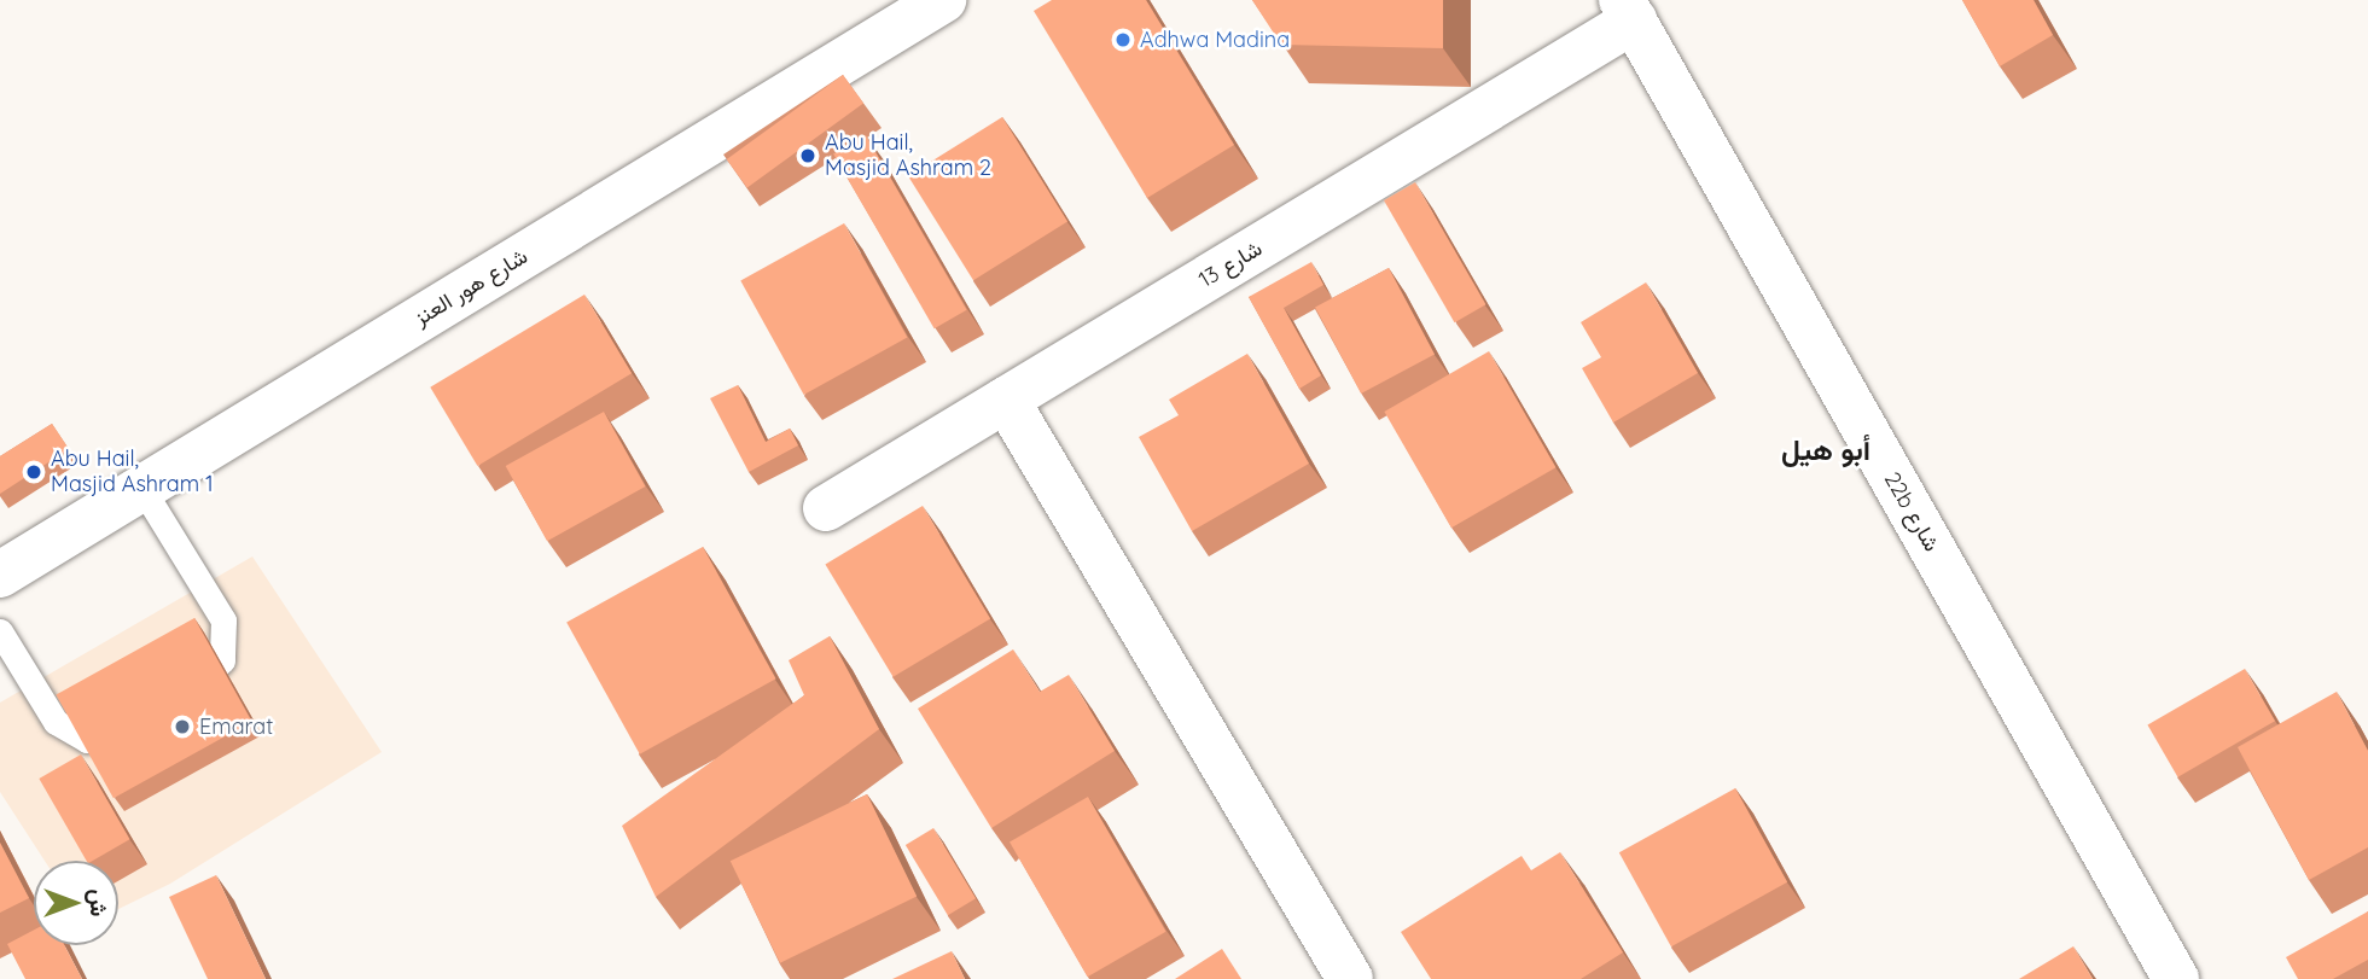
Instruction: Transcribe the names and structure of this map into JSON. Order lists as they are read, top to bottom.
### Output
{
  "streets": {
    "street": ["شارع 13", "شارع هور العنز", "22b شارع"]
  },
  "crossings": [
    ["شارع 13", "22b شارع"]
  ],
  "districts": ["أبو هيل"],
  "places": [
    "Adhwa Madina",
    "Abu Hail, Masjid Ashram 2",
    "Abu Hail, Masjid Ashram 1",
    "Emarat"
  ],
  "north": "right"
}
